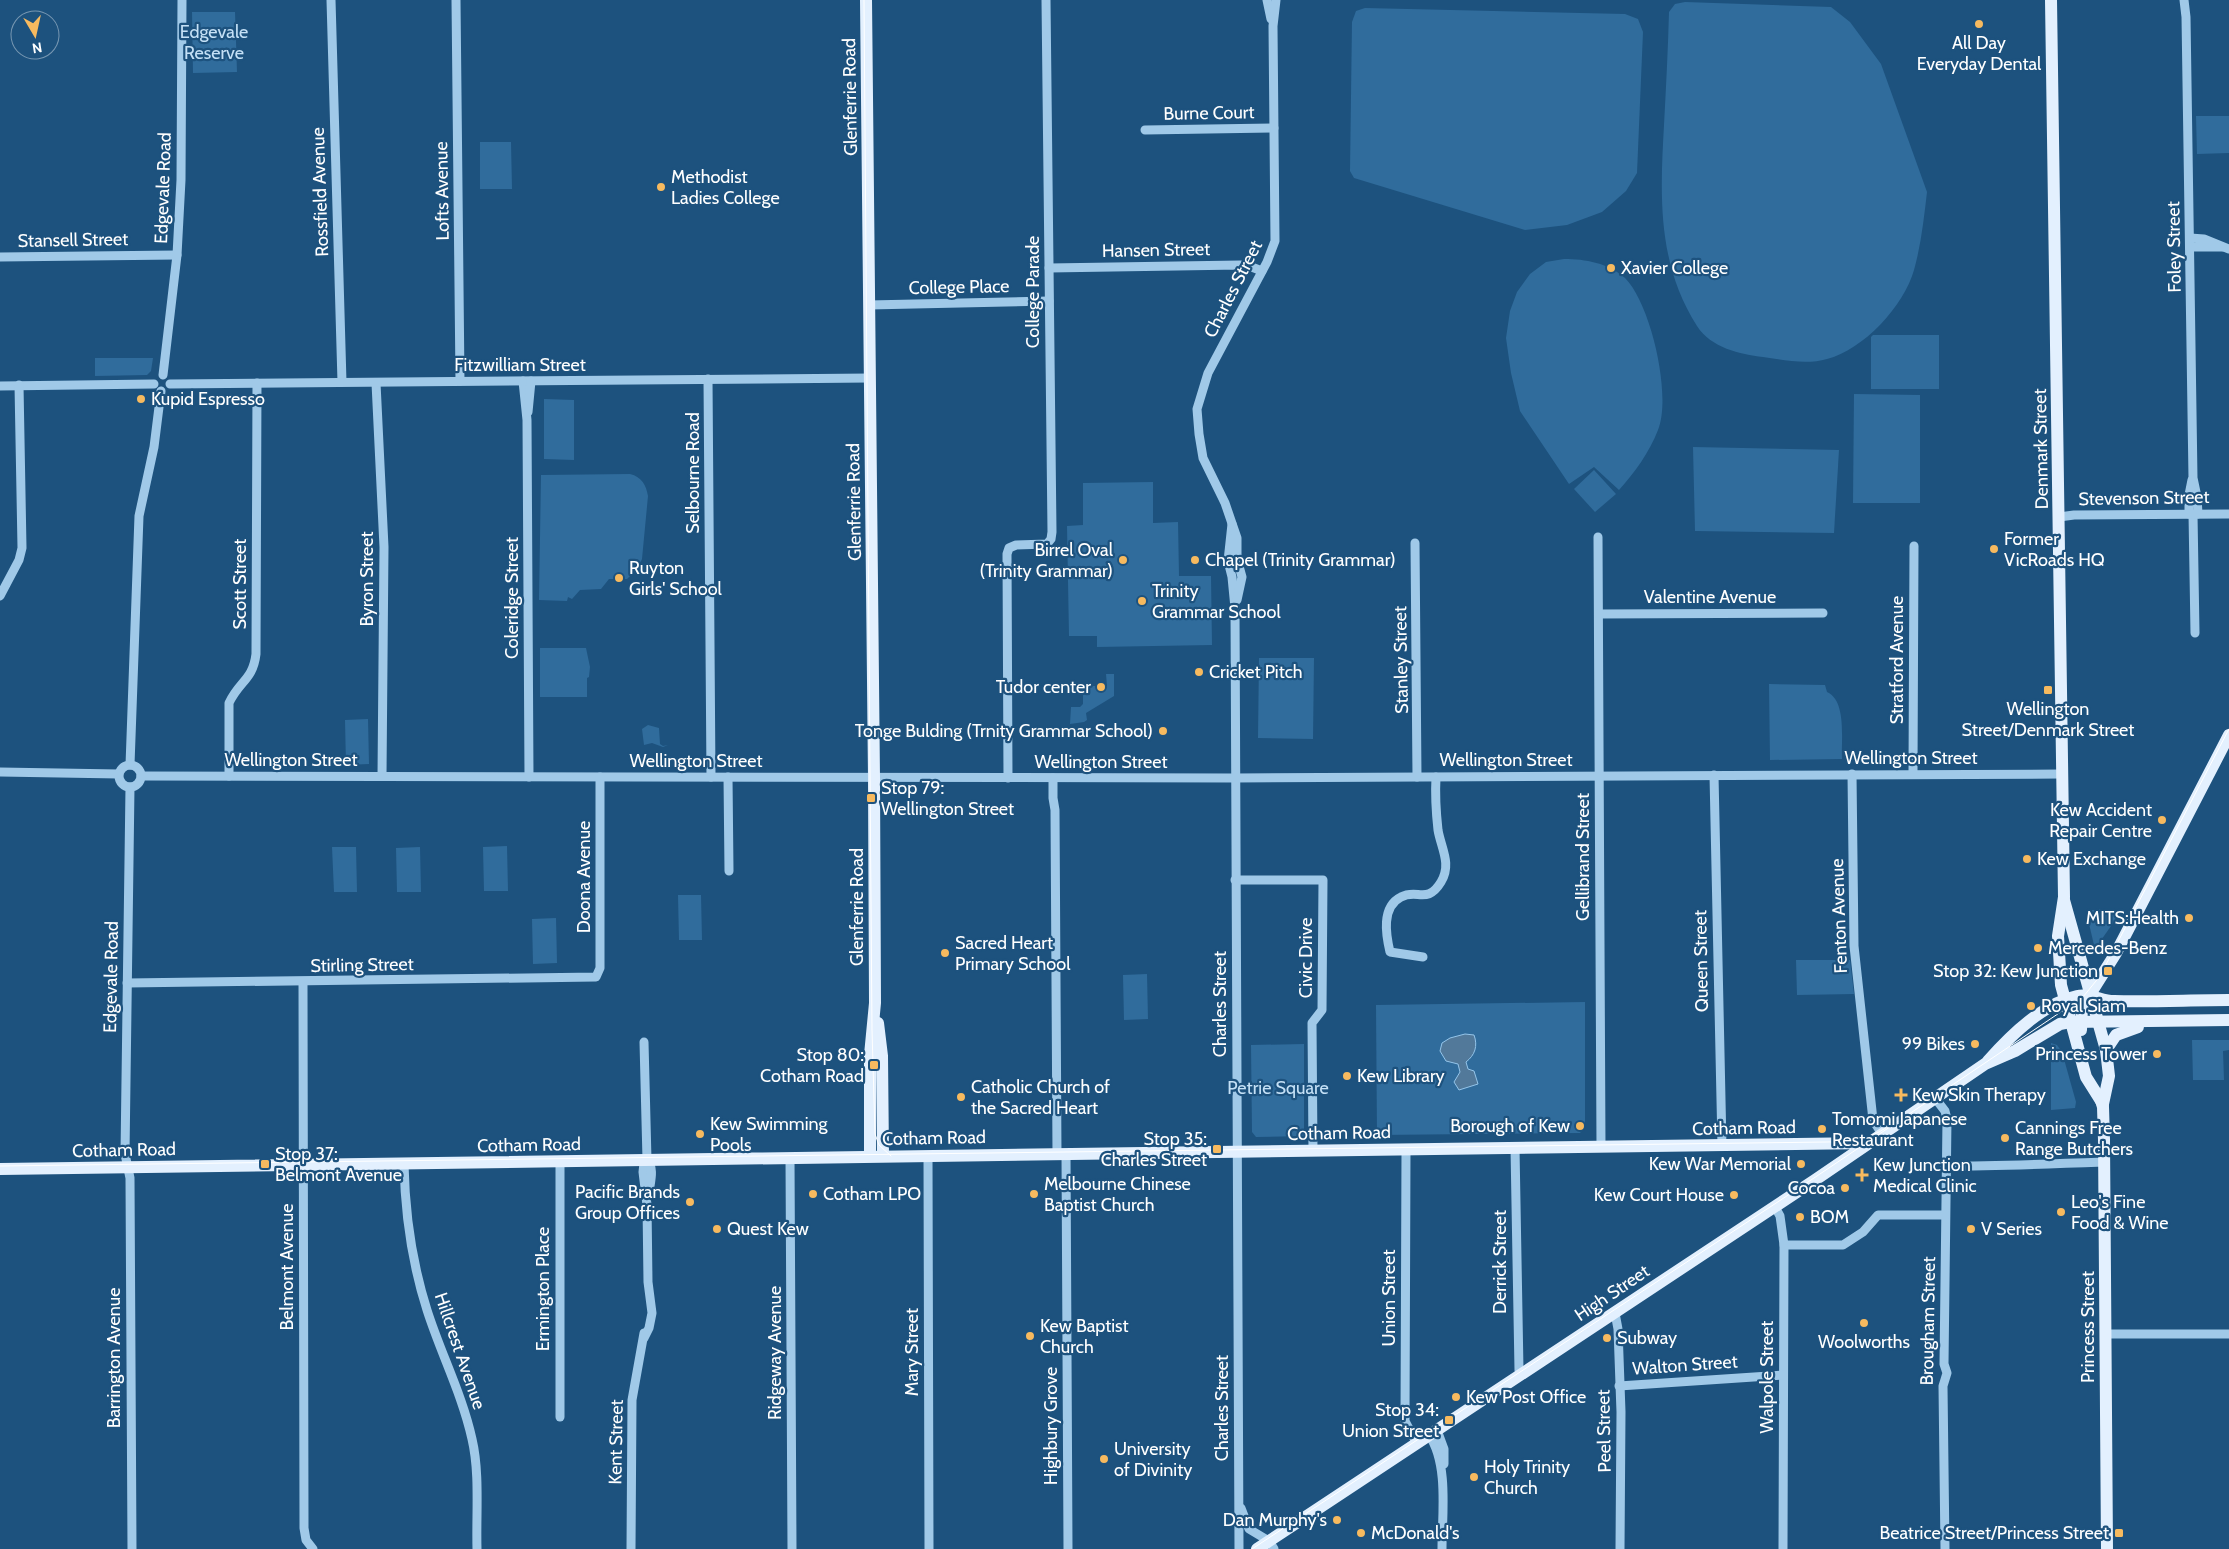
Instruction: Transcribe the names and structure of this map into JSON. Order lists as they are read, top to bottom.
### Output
{
  "streets": {
    "main road": [
      "Glenferrie Road",
      "Denmark Street",
      "Cotham Road",
      "High Street",
      "Princess Street"
    ],
    "street": [
      "Burne Court",
      "Edgevale Road",
      "Lofts Avenue",
      "Rossfield Avenue",
      "Stansell Street",
      "Foley Street",
      "Hansen Street",
      "College Place",
      "Charles Street",
      "College Parade",
      "Fitzwilliam Street",
      "Selbourne Road",
      "Stevenson Street",
      "Byron Street",
      "Scott Street",
      "Valentine Avenue",
      "Coleridge Street",
      "Stanley Street",
      "Stratford Avenue",
      "Wellington Street",
      "Gellibrand Street",
      "Doona Avenue",
      "Fenton Avenue",
      "Civic Drive",
      "Queen Street",
      "Stirling Street",
      "Derrick Street",
      "Belmont Avenue",
      "Ermington Place",
      "Union Street",
      "Brougham Street",
      "Hillcrest Avenue",
      "Mary Street",
      "Ridgeway Avenue",
      "Barrington Avenue",
      "Walton Street",
      "Walpole Street",
      "Highbury Grove",
      "Peel Street",
      "Kent Street"
    ]
  },
  "crossings": [
    ["Glenferrie Road", "College Place"],
    ["Glenferrie Road", "Fitzwilliam Street"],
    ["Glenferrie Road", "Wellington Street"],
    ["Glenferrie Road", "Cotham Road"],
    ["Burne Court", "Charles Street"],
    ["Edgevale Road", "Stansell Street"],
    ["Edgevale Road", "Fitzwilliam Street"],
    ["Edgevale Road", "Wellington Street"],
    ["Edgevale Road", "Stirling Street"],
    ["Edgevale Road", "Cotham Road"],
    ["Edgevale Road", "Barrington Avenue"],
    ["Lofts Avenue", "Fitzwilliam Street"],
    ["Rossfield Avenue", "Fitzwilliam Street"],
    ["Foley Street", "Stevenson Street"],
    ["Hansen Street", "Charles Street"],
    ["Hansen Street", "College Parade"],
    ["College Place", "College Parade"],
    ["Charles Street", "Wellington Street"],
    ["Charles Street", "Civic Drive"],
    ["Charles Street", "Cotham Road"],
    ["College Parade", "Wellington Street"],
    ["Fitzwilliam Street", "Selbourne Road"],
    ["Fitzwilliam Street", "Byron Street"],
    ["Fitzwilliam Street", "Scott Street"],
    ["Fitzwilliam Street", "Coleridge Street"],
    ["Denmark Street", "Stevenson Street"],
    ["Denmark Street", "Wellington Street"],
    ["Denmark Street", "High Street"],
    ["Denmark Street", "Princess Street"],
    ["Selbourne Road", "Wellington Street"],
    ["Byron Street", "Wellington Street"],
    ["Scott Street", "Wellington Street"],
    ["Valentine Avenue", "Gellibrand Street"],
    ["Coleridge Street", "Wellington Street"],
    ["Stanley Street", "Wellington Street"],
    ["Stratford Avenue", "Wellington Street"],
    ["Wellington Street", "Gellibrand Street"],
    ["Wellington Street", "Doona Avenue"],
    ["Wellington Street", "Fenton Avenue"],
    ["Wellington Street", "Queen Street"],
    ["Wellington Street", "Highbury Grove"],
    ["Gellibrand Street", "Cotham Road"],
    ["Doona Avenue", "Stirling Street"],
    ["Fenton Avenue", "High Street"],
    ["Civic Drive", "Cotham Road"],
    ["Queen Street", "Cotham Road"],
    ["Stirling Street", "Belmont Avenue"],
    ["Cotham Road", "Derrick Street"],
    ["Cotham Road", "Belmont Avenue"],
    ["Cotham Road", "Ermington Place"],
    ["Cotham Road", "High Street"],
    ["Cotham Road", "Union Street"],
    ["Cotham Road", "Hillcrest Avenue"],
    ["Cotham Road", "Mary Street"],
    ["Cotham Road", "Ridgeway Avenue"],
    ["Cotham Road", "Barrington Avenue"],
    ["Cotham Road", "Highbury Grove"],
    ["Cotham Road", "Kent Street"],
    ["Derrick Street", "High Street"],
    ["High Street", "Union Street"],
    ["High Street", "Brougham Street"],
    ["High Street", "Princess Street"],
    ["High Street", "Walpole Street"],
    ["High Street", "Peel Street"],
    ["Walton Street", "Walpole Street"],
    ["Walton Street", "Peel Street"]
  ],
  "parks": ["Edgevale Reserve", "Petrie Square"],
  "places": {
    "other": [
      "All Day Everyday Dental",
      "Methodist Ladies College",
      "Xavier College",
      "Kupid Espresso",
      "Former VicRoads HQ",
      "Birrel Oval (Trinity Grammar)",
      "Chapel (Trinity Grammar)",
      "Ruyton Girls' School",
      "Trinity Grammar School",
      "Cricket Pitch",
      "Tudor center",
      "Tonge Bulding (Trnity Grammar School)",
      "Kew Accident Repair Centre",
      "Kew Exchange",
      "MITS:Health",
      "Mercedes-Benz",
      "Sacred Heart Primary School",
      "Royal Siam",
      "99 Bikes",
      "Princess Tower",
      "Kew Library",
      "Catholic Church of the Sacred Heart",
      "Borough of Kew",
      "Tomomi Japanese Restaurant",
      "Kew Swimming Pools",
      "Cannings Free Range Butchers",
      "Kew War Memorial",
      "Cocoa",
      "Cotham LPO",
      "Melbourne Chinese Baptist Church",
      "Kew Court House",
      "Pacific Brands Group Offices",
      "Leo's Fine Food & Wine",
      "BOM",
      "Quest Kew",
      "V Series",
      "Woolworths",
      "Kew Baptist Church",
      "Subway",
      "Kew Post Office",
      "University of Divinity",
      "Holy Trinity Church",
      "Dan Murphy's",
      "McDonald's"
    ],
    "transit": [
      "Wellington Street/Denmark Street",
      "Stop 79: Wellington Street",
      "Stop 32: Kew Junction",
      "Stop 80: Cotham Road",
      "Stop 35: Charles Street",
      "Stop 37: Belmont Avenue",
      "Stop 34: Union Street",
      "Beatrice Street/Princess Street"
    ],
    "health": ["Kew Skin Therapy", "Kew Junction Medical Clinic"]
  },
  "north": "bottom"
}
